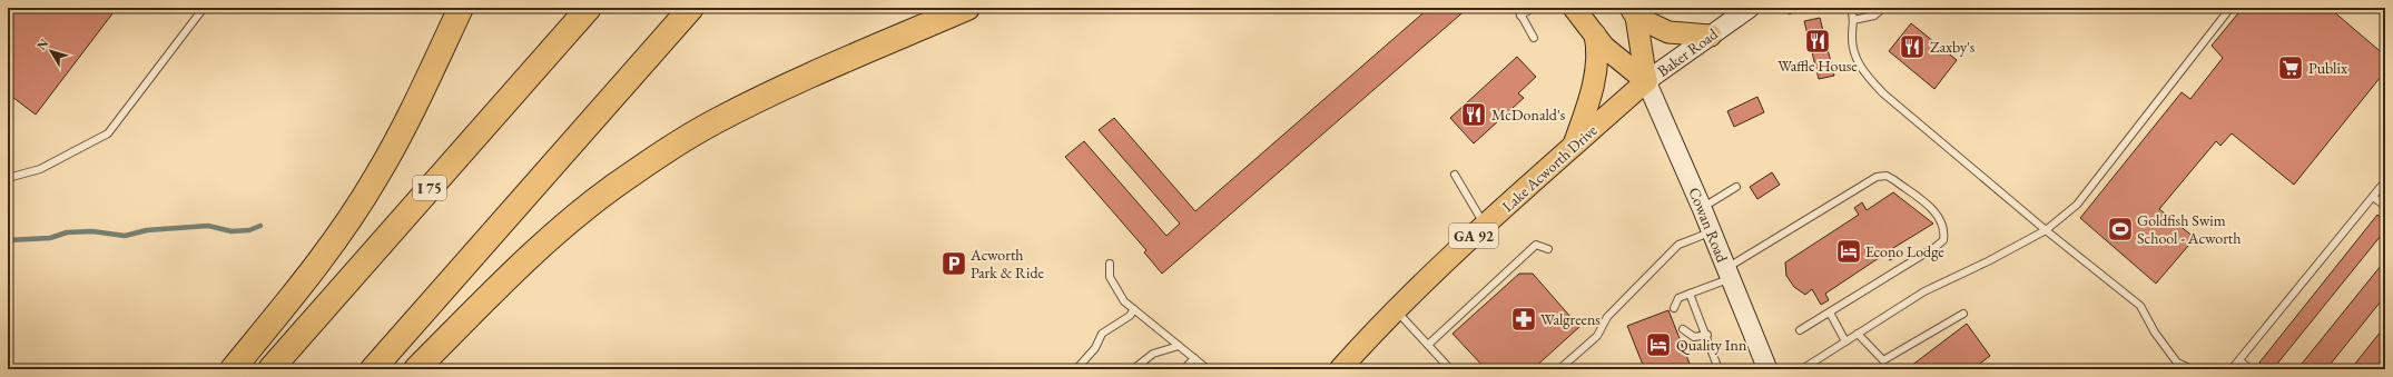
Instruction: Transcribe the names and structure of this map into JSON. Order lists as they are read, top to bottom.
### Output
{
  "streets": {
    "highway": ["I 75"],
    "main road": [
      "Baker Road",
      "Lake Acworth Drive",
      "Cowan Road",
      "GA 92"
    ]
  },
  "crossings": [
    ["Baker Road", "Lake Acworth Drive"],
    ["Baker Road", "Cowan Road"],
    ["Lake Acworth Drive", "Cowan Road"]
  ],
  "places": {
    "restaurant": ["Waffle House", "Zaxby's", "McDonald's"],
    "supermarket": ["Publix"],
    "sports": ["Goldfish Swim School - Acworth"],
    "hotel": ["Econo Lodge", "Quality Inn"],
    "parking": ["Acworth Park & Ride"],
    "pharmacy": ["Walgreens"]
  },
  "north": "top left"
}
